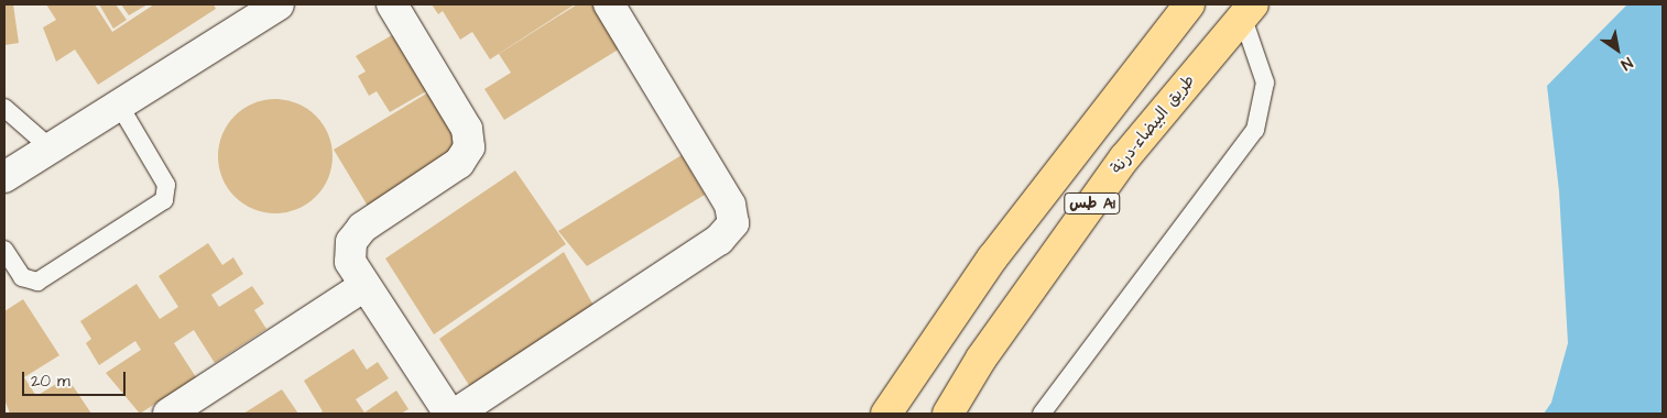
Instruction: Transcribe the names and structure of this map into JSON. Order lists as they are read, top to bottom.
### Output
{
  "streets": {
    "highway": ["طريق البيضاء-درنة", "طس A1"]
  },
  "scale_bar": "20 m",
  "north": "bottom right"
}
